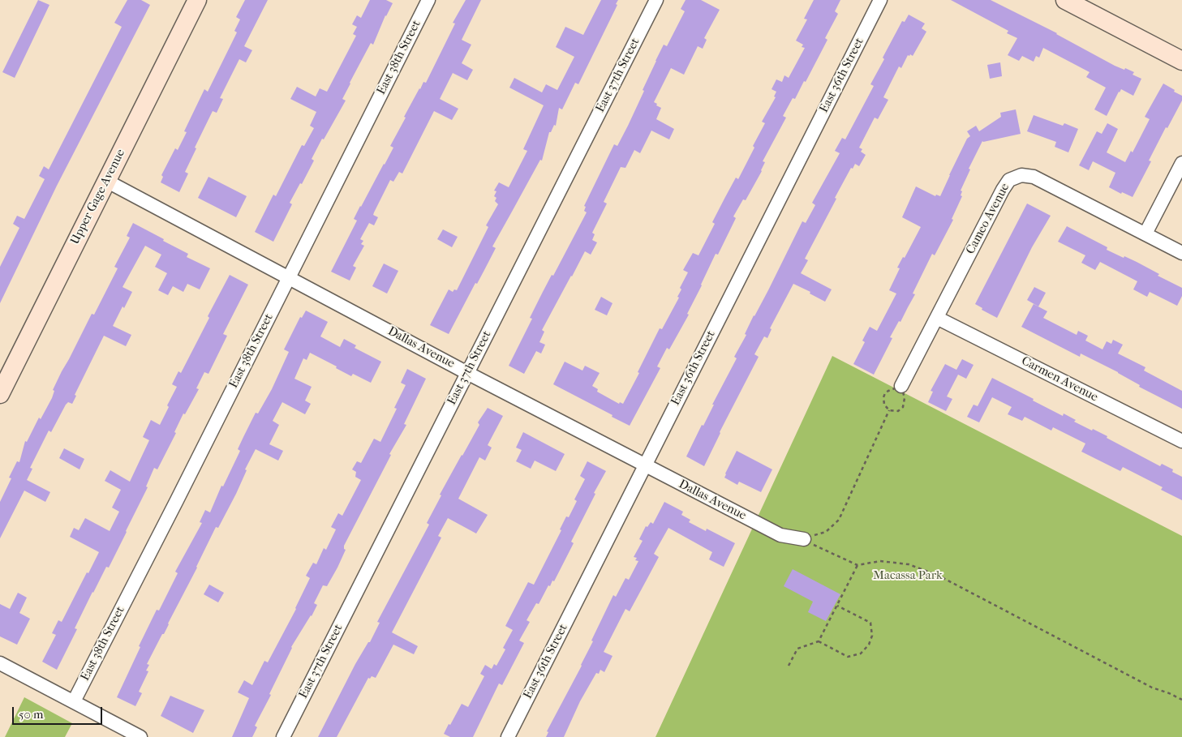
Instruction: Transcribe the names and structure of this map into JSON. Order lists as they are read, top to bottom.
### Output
{
  "streets": {
    "main road": ["Upper Gage Avenue"],
    "street": [
      "East 38th Street",
      "East 37th Street",
      "East 36th Street",
      "Cameo Avenue",
      "Dallas Avenue",
      "Carmen Avenue"
    ]
  },
  "crossings": [
    ["East 38th Street", "Dallas Avenue"],
    ["East 37th Street", "Dallas Avenue"],
    ["East 36th Street", "Dallas Avenue"],
    ["Upper Gage Avenue", "Dallas Avenue"],
    ["Cameo Avenue", "Carmen Avenue"]
  ],
  "parks": ["Macassa Park"],
  "scale_bar": "50 m"
}
